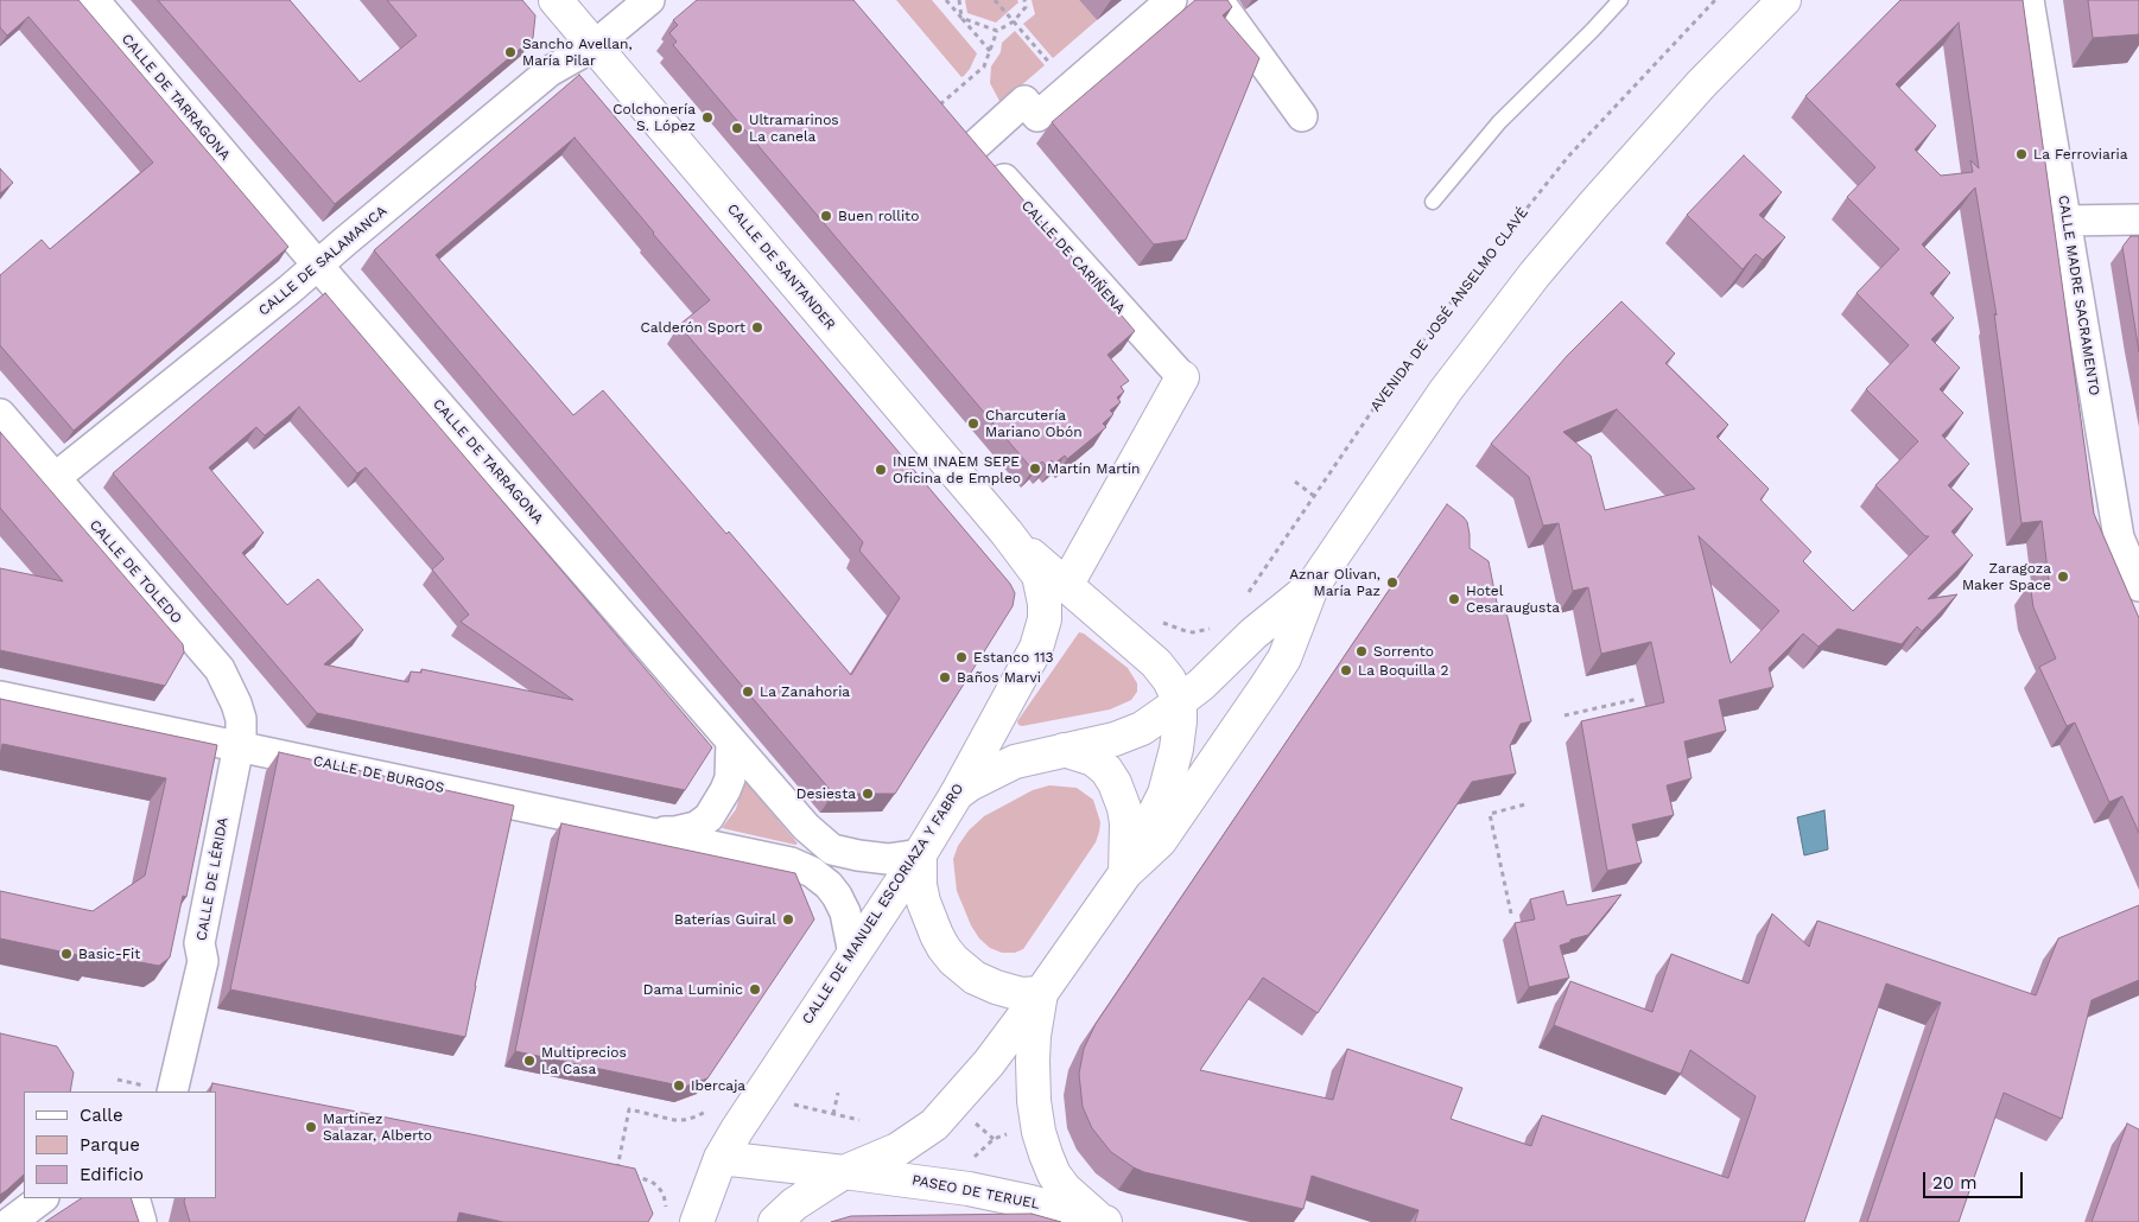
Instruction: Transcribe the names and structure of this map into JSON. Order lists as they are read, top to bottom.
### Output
{
  "streets": {
    "main road": ["CALLE DE SANTANDER", "CALLE DE MANUEL ESCORIAZA Y FABRO", "PASEO DE TERUEL"],
    "street": [
      "CALLE DE TARRAGONA",
      "CALLE DE CARIÑENA",
      "CALLE DE SALAMANCA",
      "CALLE MADRE SACRAMENTO",
      "CALLE DE TOLEDO",
      "CALLE DE BURGOS",
      "CALLE DE LÉRIDA"
    ],
    "path": ["AVENIDA DE JOSÉ ANSELMO CLAVÉ"]
  },
  "crossings": [
    ["CALLE DE TARRAGONA", "CALLE DE SALAMANCA"],
    ["CALLE DE TARRAGONA", "CALLE DE BURGOS"],
    ["CALLE DE TARRAGONA", "CALLE DE MANUEL ESCORIAZA Y FABRO"],
    ["CALLE DE SALAMANCA", "CALLE DE SANTANDER"],
    ["CALLE DE SALAMANCA", "CALLE DE TOLEDO"],
    ["CALLE DE SANTANDER", "CALLE DE MANUEL ESCORIAZA Y FABRO"],
    ["CALLE DE TOLEDO", "CALLE DE BURGOS"],
    ["CALLE DE TOLEDO", "CALLE DE LÉRIDA"],
    ["CALLE DE BURGOS", "CALLE DE LÉRIDA"],
    ["CALLE DE BURGOS", "CALLE DE MANUEL ESCORIAZA Y FABRO"],
    ["CALLE DE MANUEL ESCORIAZA Y FABRO", "PASEO DE TERUEL"]
  ],
  "places": [
    "Sancho Avellan, María Pilar",
    "Colchonería S. López",
    "Ultramarinos La canela",
    "La Ferroviaria",
    "Buen rollito",
    "Calderón Sport",
    "Charcutería Mariano Obón",
    "Martín Martín",
    "INEM INAEM SEPE Oficina de Empleo",
    "Zaragoza Maker Space",
    "Aznar Olivan, María Paz",
    "Hotel Cesaraugusta",
    "Sorrento",
    "Estanco 113",
    "La Boquilla 2",
    "Baños Marvi",
    "La Zanahoria",
    "Desiesta",
    "Baterías Guiral",
    "Basic-Fit",
    "Dama Luminic",
    "Multiprecios La Casa",
    "Ibercaja",
    "Martínez Salazar, Alberto"
  ],
  "legend": ["Calle", "Parque", "Edificio"],
  "scale_bar": "20 m"
}
